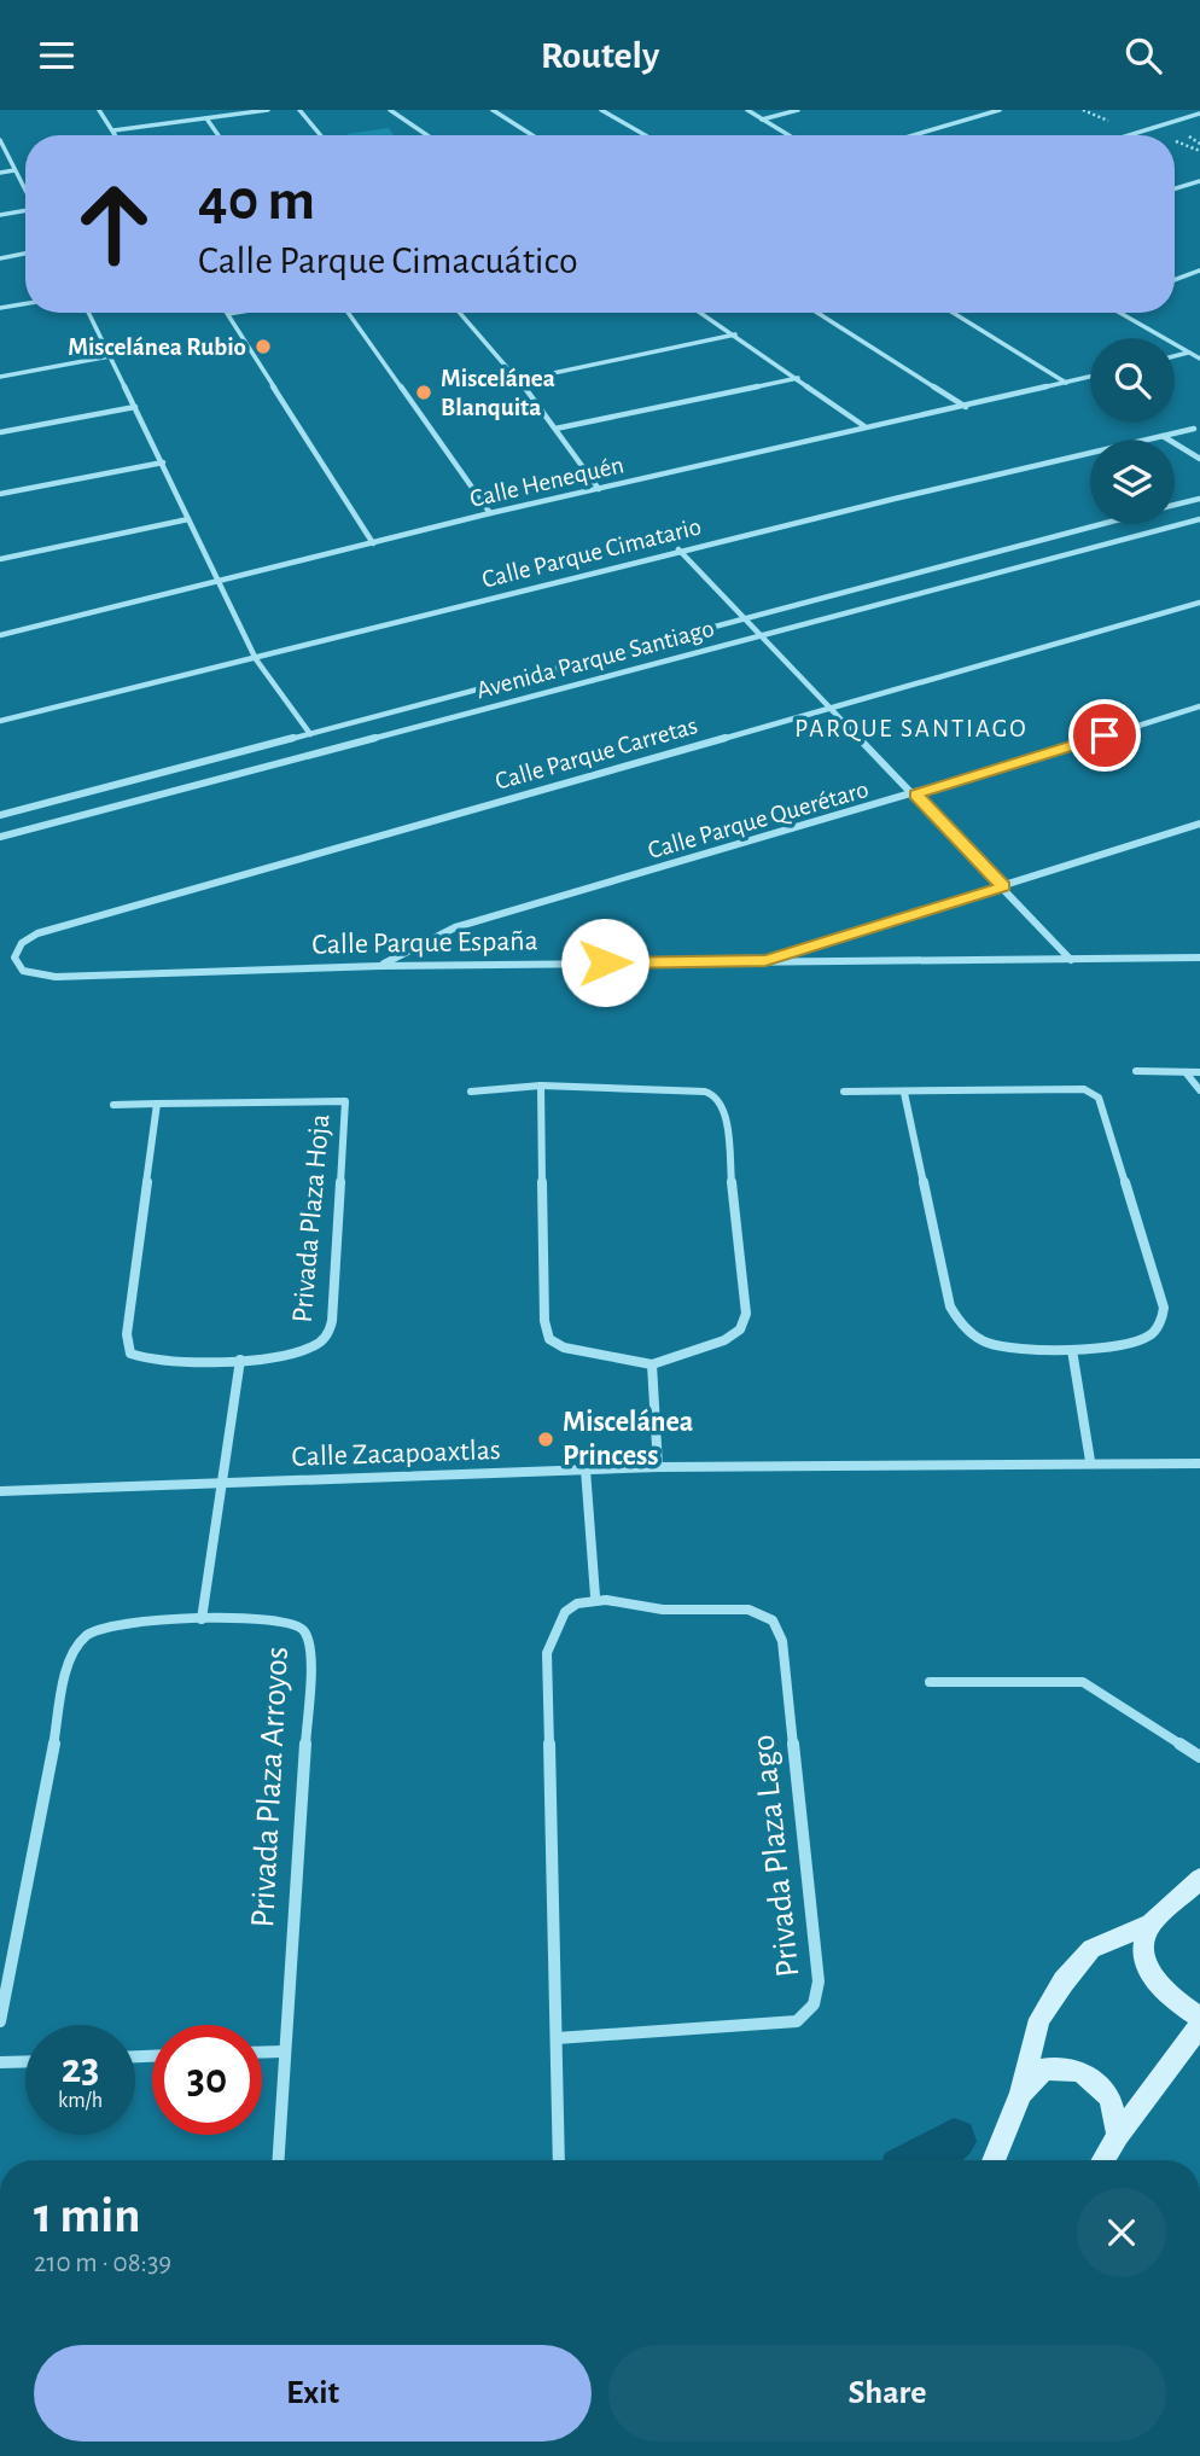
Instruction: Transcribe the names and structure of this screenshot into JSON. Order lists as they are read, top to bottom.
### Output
{
  "streets": {
    "street": [
      "Calle Henequén",
      "Calle Parque Cimatario",
      "Avenida Parque Santiago",
      "Calle Parque Carretas",
      "Calle Parque Querétaro",
      "Calle Parque España",
      "Privada Plaza Hoja",
      "Calle Zacapoaxtlas",
      "Privada Plaza Arroyos",
      "Privada Plaza Lago"
    ]
  },
  "crossings": [
    ["Calle Parque Carretas", "Calle Parque España"],
    ["Calle Parque Querétaro", "Calle Parque España"]
  ],
  "districts": ["PARQUE SANTIAGO"],
  "places": ["Miscelánea Rubio", "Miscelánea Blanquita", "Miscelánea Princess"],
  "page": {
    "header": "Routely",
    "turn": ["40 m", "Calle Parque Cimacuático"],
    "speed": "23 km/h",
    "limit": "30",
    "heading": ["1 min", "210 m · 08:39"],
    "buttons": ["Exit", "Share"]
  }
}
